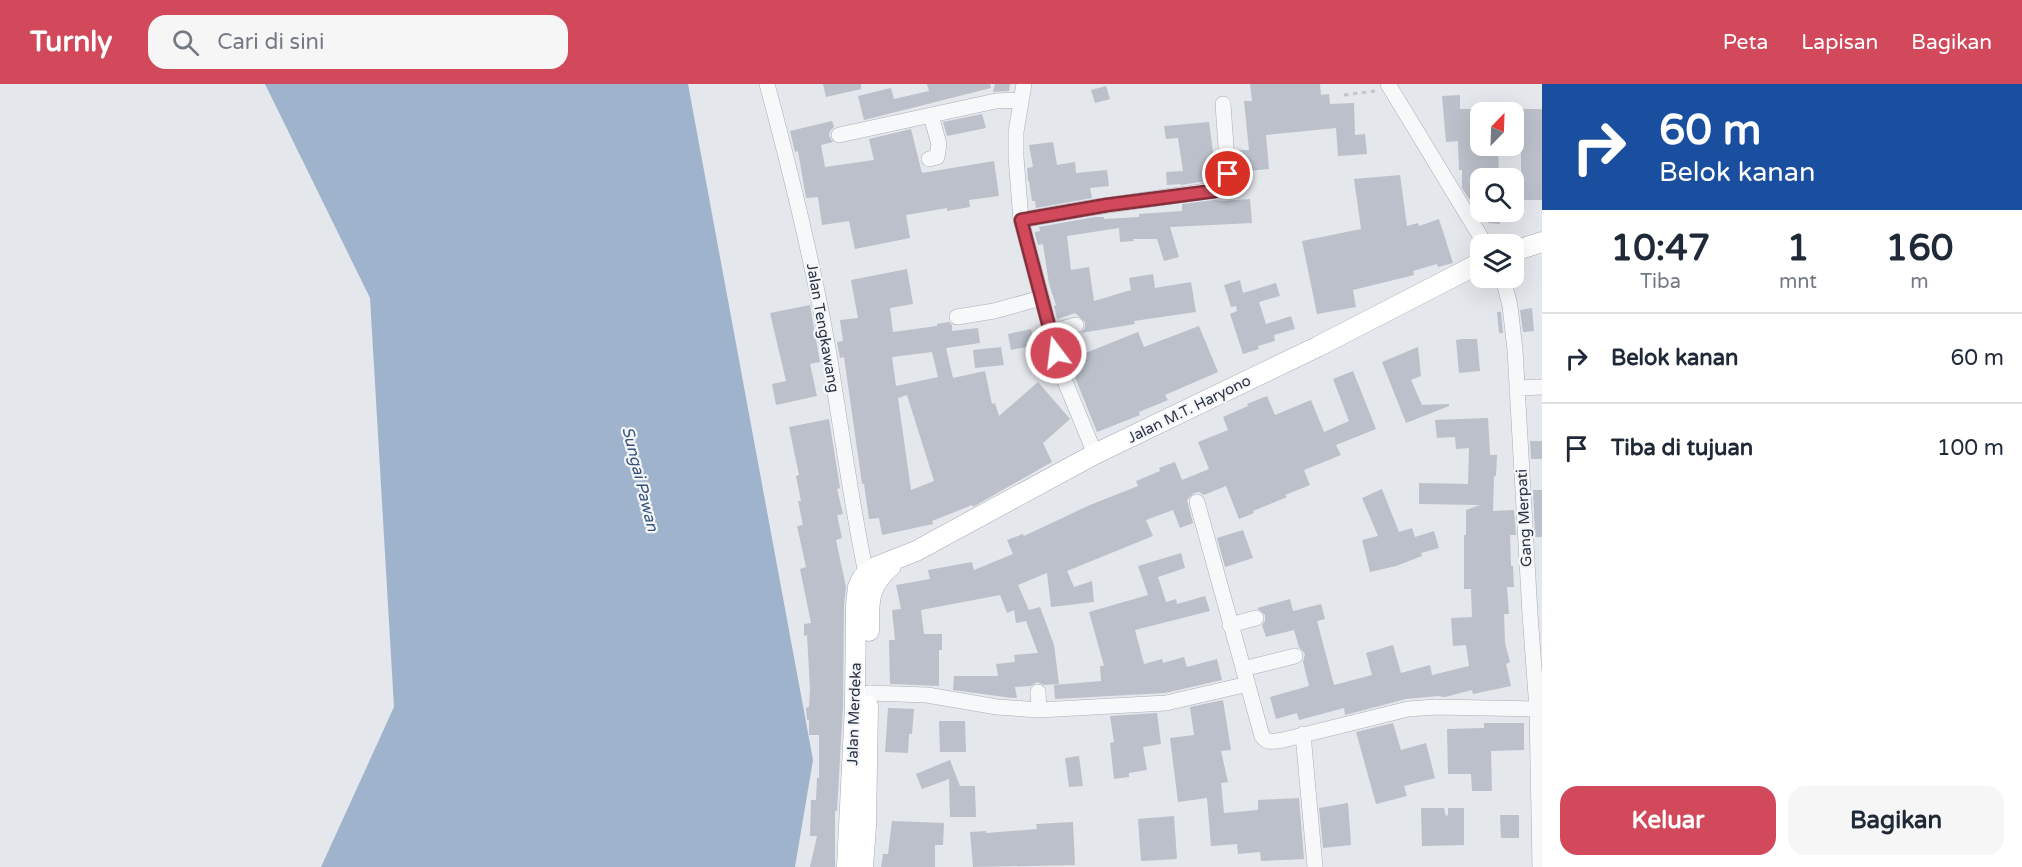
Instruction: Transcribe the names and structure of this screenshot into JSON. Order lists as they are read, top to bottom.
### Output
{
  "streets": {
    "main road": ["Jalan M.T. Haryono", "Jalan Merdeka"],
    "street": ["Jalan Tengkawang", "Gang Merpati"]
  },
  "crossings": [
    ["Jalan Tengkawang", "Jalan M.T. Haryono"],
    ["Jalan Tengkawang", "Jalan Merdeka"],
    ["Jalan M.T. Haryono", "Jalan Merdeka"]
  ],
  "water": ["Sungai Pawan"],
  "north": "top right",
  "page": {
    "header": "Turnly",
    "search": "Cari di sini",
    "nav": ["Peta", "Lapisan", "Bagikan"],
    "turn": ["60 m", "Belok kanan"],
    "eta": [
      "10:47",
      "Tiba",
      "1",
      "mnt",
      "160",
      "m"
    ],
    "list": [
      {
        "name": "Belok kanan",
        "value": "60 m"
      },
      {
        "name": "Tiba di tujuan",
        "value": "100 m"
      }
    ],
    "buttons": ["Keluar", "Bagikan"]
  }
}
